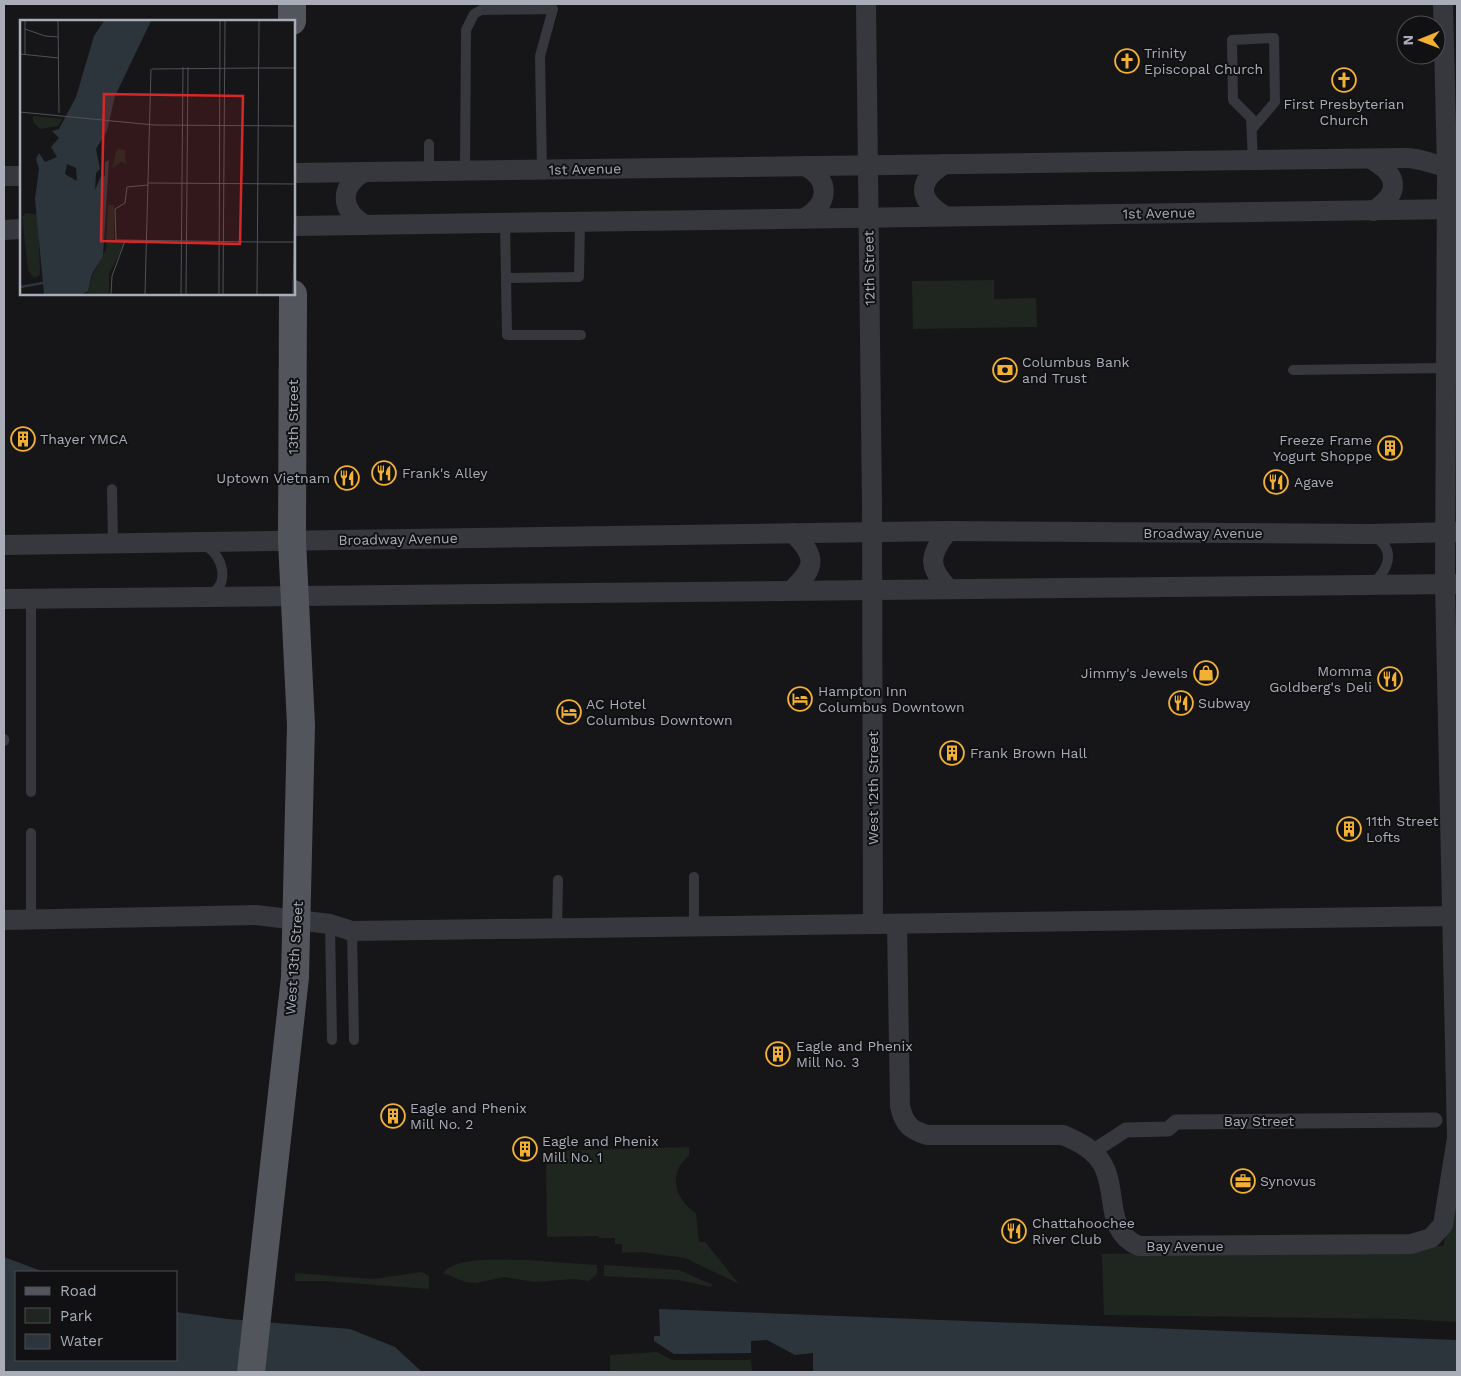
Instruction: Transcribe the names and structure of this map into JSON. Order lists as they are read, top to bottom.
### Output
{
  "streets": {
    "main road": ["13th Street", "West 13th Street"],
    "street": [
      "1st Avenue",
      "12th Street",
      "Broadway Avenue",
      "West 12th Street",
      "Bay Street",
      "Bay Avenue"
    ]
  },
  "crossings": [
    ["1st Avenue", "12th Street"],
    ["12th Street", "Broadway Avenue"],
    ["12th Street", "West 12th Street"],
    ["13th Street", "Broadway Avenue"],
    ["13th Street", "West 13th Street"],
    ["Broadway Avenue", "West 12th Street"],
    ["Broadway Avenue", "West 13th Street"],
    ["Bay Street", "Bay Avenue"]
  ],
  "places": {
    "church": ["Trinity Episcopal Church", "First Presbyterian Church"],
    "bank": ["Columbus Bank and Trust"],
    "building": [
      "Thayer YMCA",
      "Freeze Frame Yogurt Shoppe",
      "Frank Brown Hall",
      "11th Street Lofts",
      "Eagle and Phenix Mill No. 3",
      "Eagle and Phenix Mill No. 2",
      "Eagle and Phenix Mill No. 1"
    ],
    "restaurant": [
      "Frank's Alley",
      "Uptown Vietnam",
      "Agave",
      "Momma Goldberg's Deli",
      "Subway",
      "Chattahoochee River Club"
    ],
    "shop": ["Jimmy's Jewels"],
    "hotel": ["Hampton Inn Columbus Downtown", "AC Hotel Columbus Downtown"],
    "office": ["Synovus"]
  },
  "legend": ["Road", "Park", "Water"],
  "north": "left"
}
